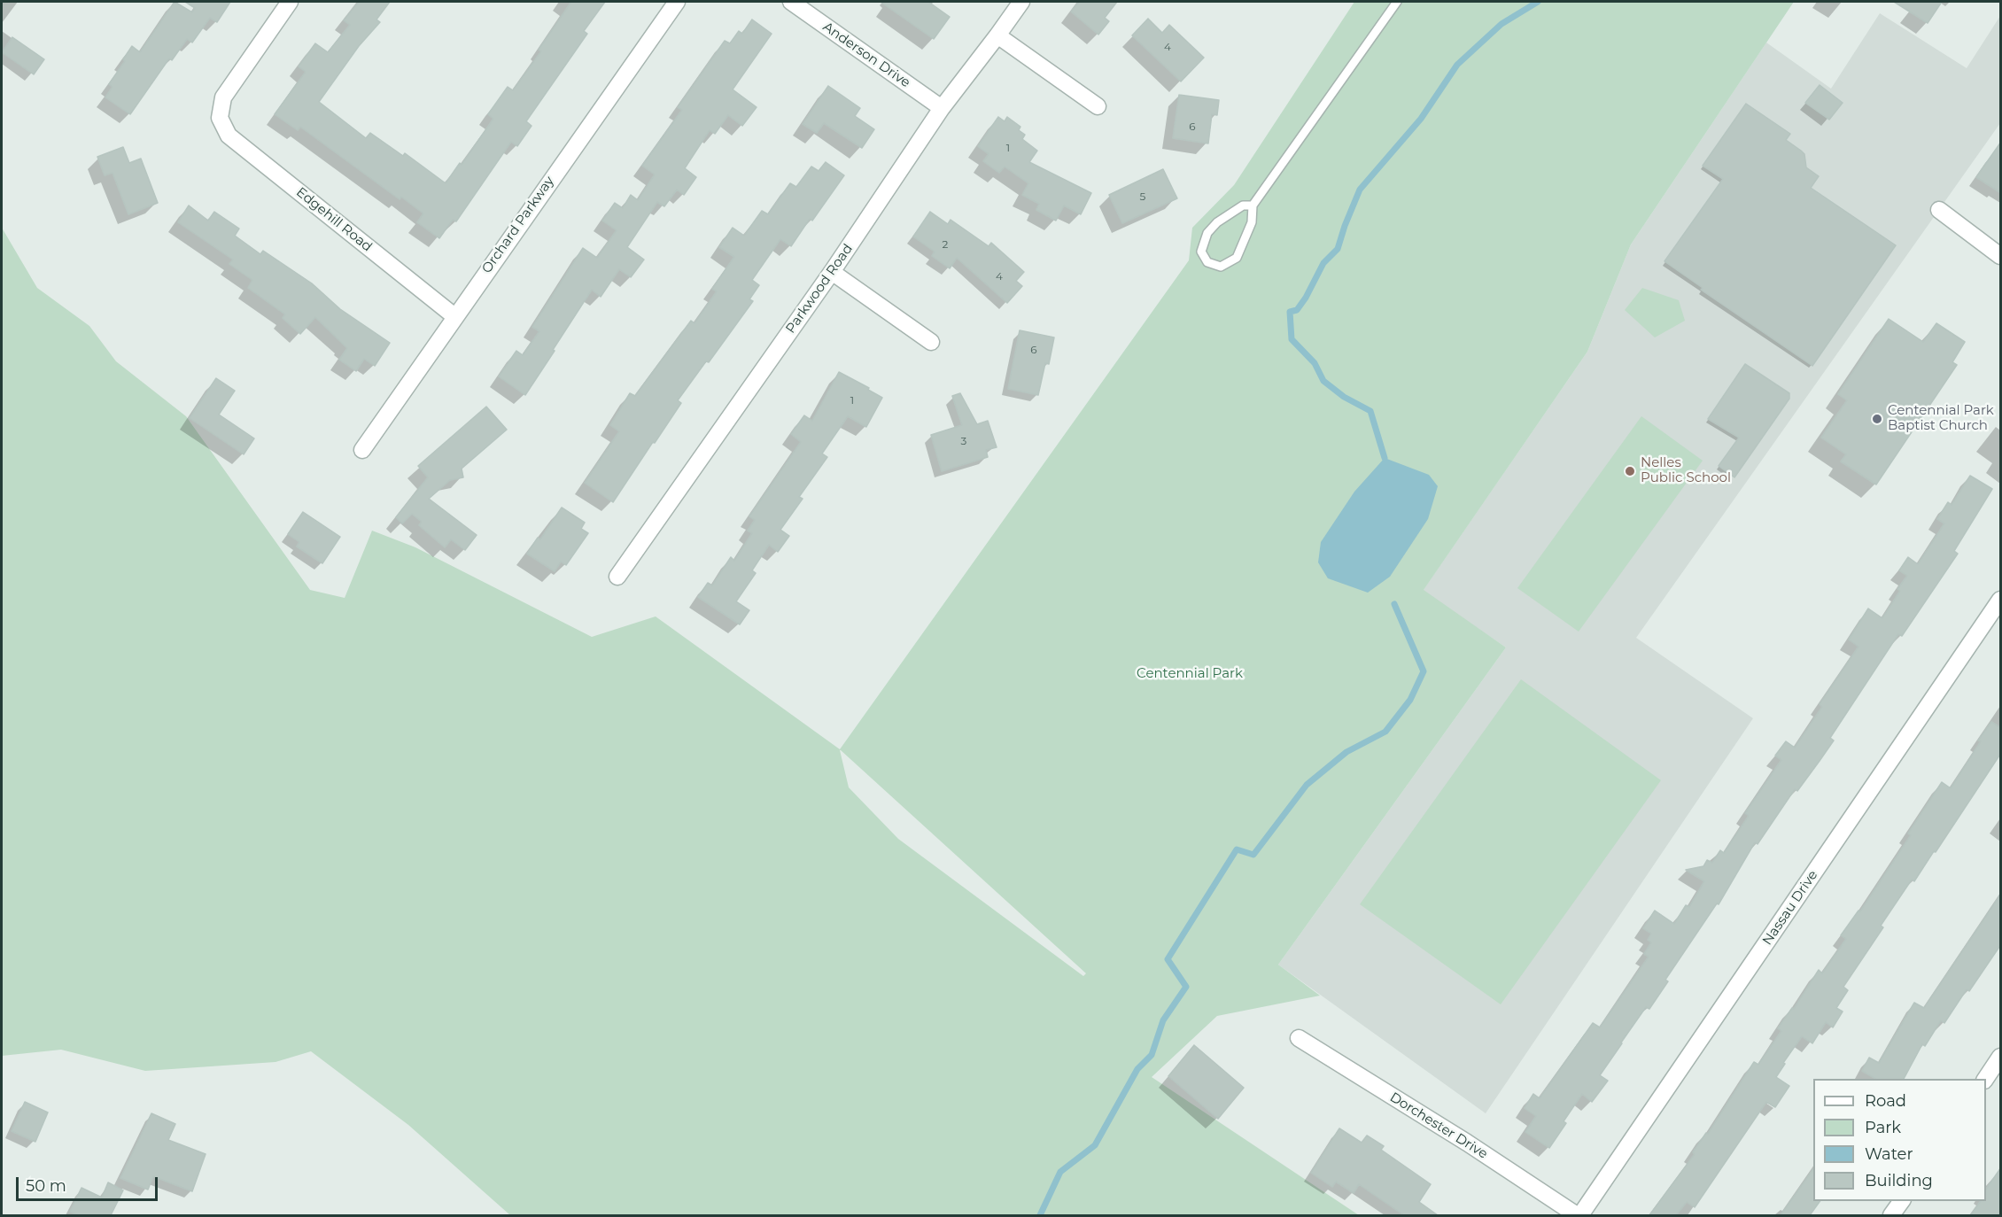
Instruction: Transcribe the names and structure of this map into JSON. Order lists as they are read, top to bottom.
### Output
{
  "streets": {
    "street": [
      "Anderson Drive",
      "Edgehill Road",
      "Orchard Parkway",
      "Parkwood Road",
      "Nassau Drive",
      "Dorchester Drive"
    ]
  },
  "crossings": [
    ["Anderson Drive", "Parkwood Road"],
    ["Edgehill Road", "Orchard Parkway"],
    ["Nassau Drive", "Dorchester Drive"]
  ],
  "parks": ["Centennial Park"],
  "places": ["Centennial Park Baptist Church", "Nelles Public School"],
  "house_numbers": [
    "4",
    "6",
    "1",
    "5",
    "2",
    "4",
    "6",
    "1",
    "3"
  ],
  "legend": [
    "Road",
    "Park",
    "Water",
    "Building"
  ],
  "scale_bar": "50 m"
}
